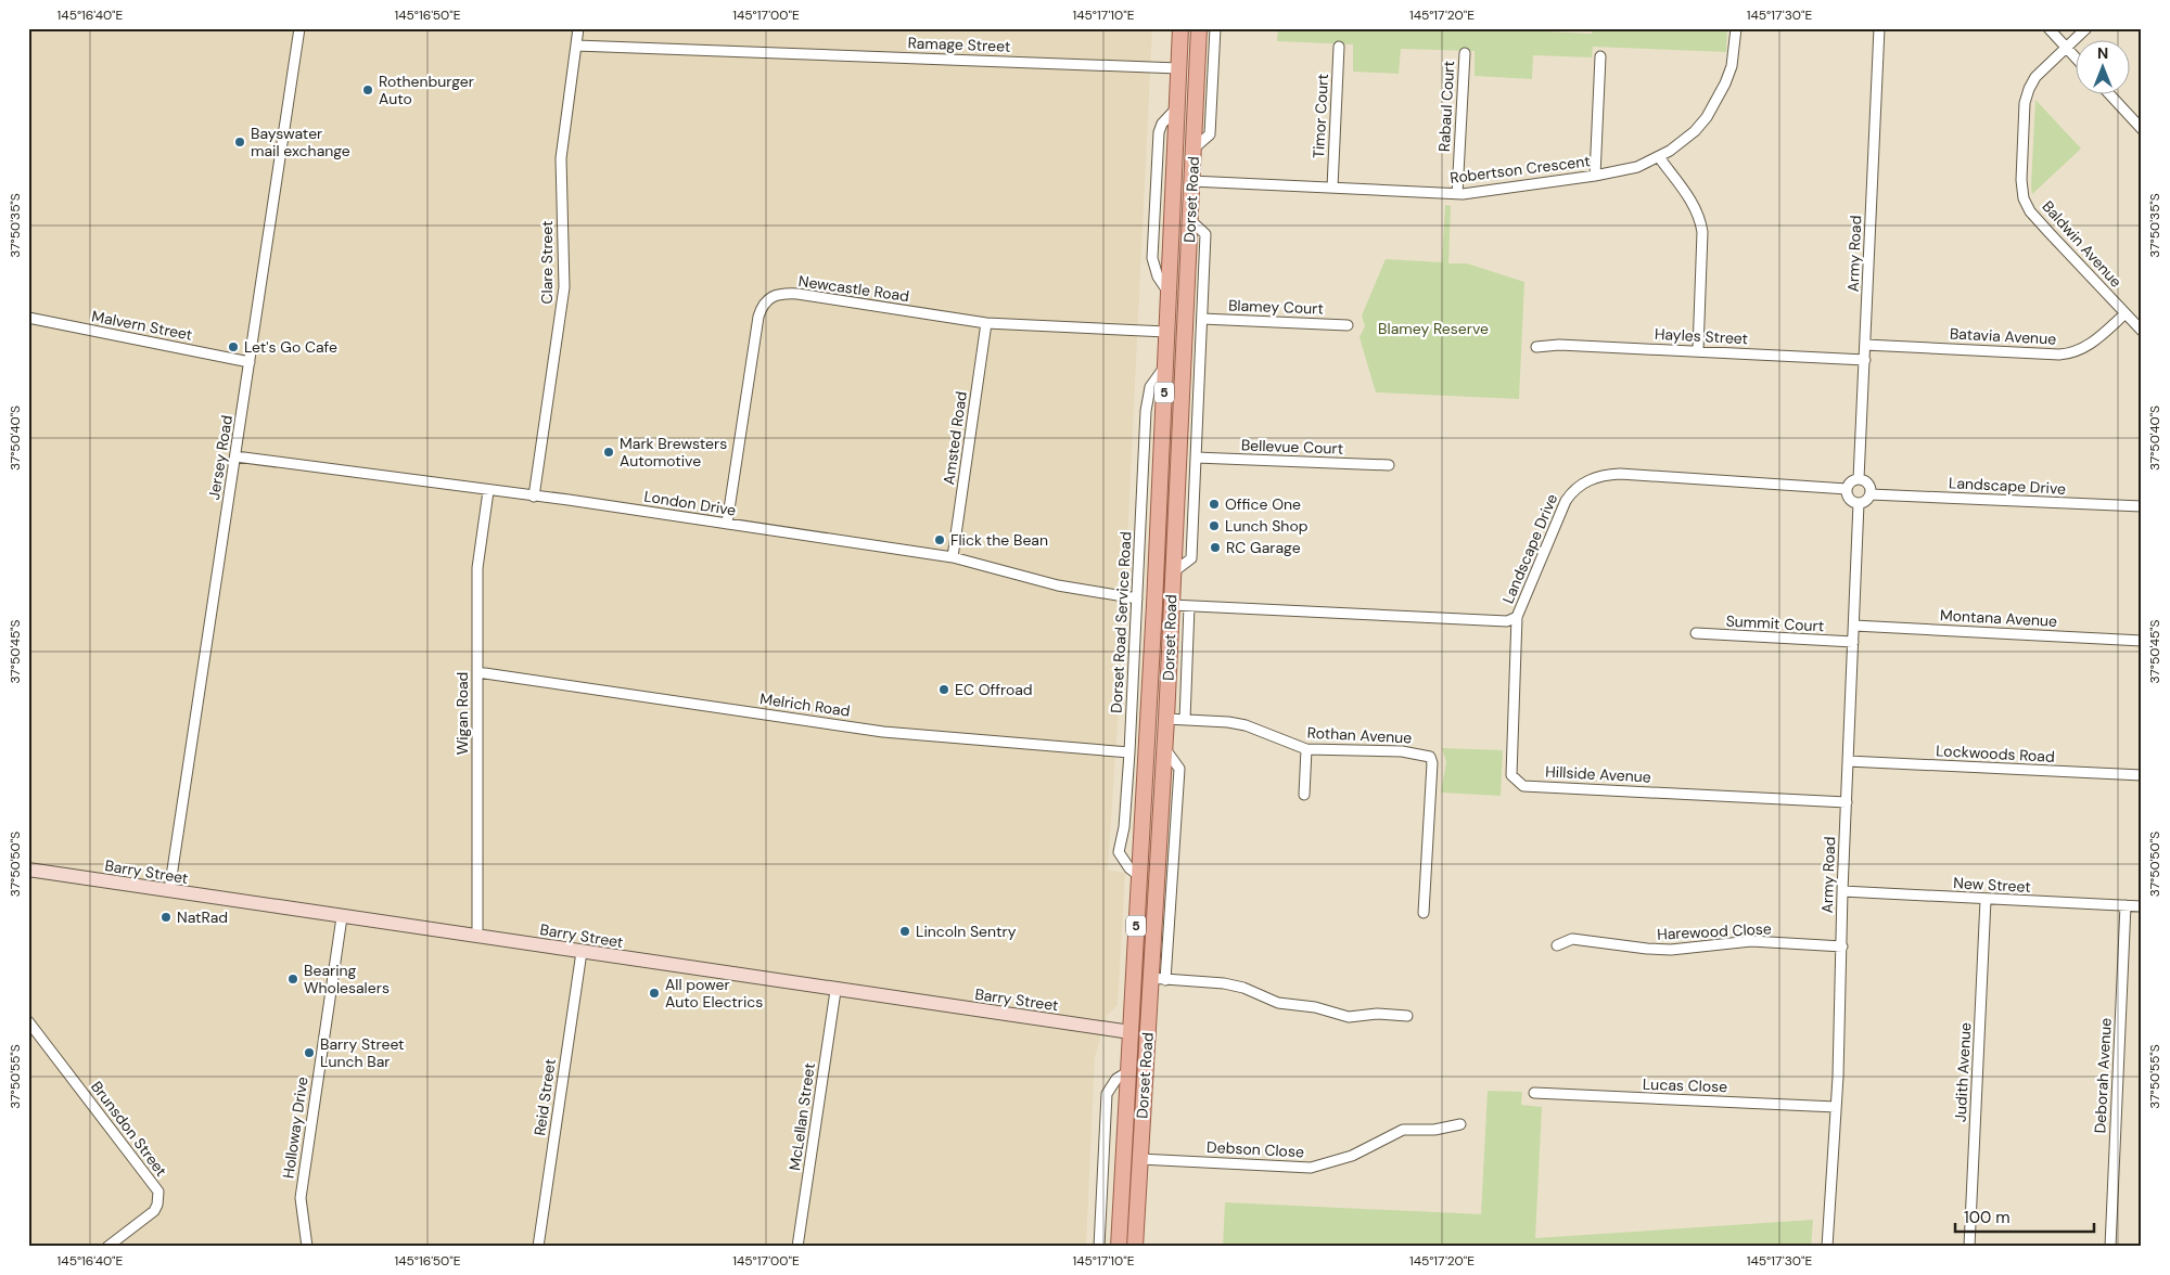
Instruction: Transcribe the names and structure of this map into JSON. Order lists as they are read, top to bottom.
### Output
{
  "streets": {
    "main road": ["Dorset Road", "5", "Barry Street"],
    "street": [
      "Ramage Street",
      "Rabaul Court",
      "Timor Court",
      "Robertson Crescent",
      "Baldwin Avenue",
      "Army Road",
      "Clare Street",
      "Newcastle Road",
      "Blamey Court",
      "Malvern Street",
      "Hayles Street",
      "Batavia Avenue",
      "Amsted Road",
      "Bellevue Court",
      "Jersey Road",
      "Landscape Drive",
      "London Drive",
      "Montana Avenue",
      "Dorset Road Service Road",
      "Summit Court",
      "Melrich Road",
      "Wigan Road",
      "Rothan Avenue",
      "Lockwoods Road",
      "Hillside Avenue",
      "New Street",
      "Harewood Close",
      "Judith Avenue",
      "Deborah Avenue",
      "Lucas Close",
      "Reid Street",
      "McLellan Street",
      "Holloway Drive",
      "Brunsdon Street",
      "Debson Close"
    ]
  },
  "crossings": [
    ["Ramage Street", "Dorset Road"],
    ["Ramage Street", "Clare Street"],
    ["Rabaul Court", "Robertson Crescent"],
    ["Timor Court", "Robertson Crescent"],
    ["Robertson Crescent", "Dorset Road"],
    ["Dorset Road", "Newcastle Road"],
    ["Dorset Road", "Landscape Drive"],
    ["Dorset Road", "Dorset Road Service Road"],
    ["Dorset Road", "Rothan Avenue"],
    ["Dorset Road", "Barry Street"],
    ["Dorset Road", "Debson Close"],
    ["Baldwin Avenue", "Batavia Avenue"],
    ["Army Road", "Hayles Street"],
    ["Army Road", "Batavia Avenue"],
    ["Army Road", "Landscape Drive"],
    ["Army Road", "Montana Avenue"],
    ["Army Road", "Summit Court"],
    ["Army Road", "Lockwoods Road"],
    ["Army Road", "Hillside Avenue"],
    ["Army Road", "New Street"],
    ["Army Road", "Harewood Close"],
    ["Army Road", "Lucas Close"],
    ["Clare Street", "London Drive"],
    ["Newcastle Road", "Amsted Road"],
    ["Newcastle Road", "London Drive"],
    ["Malvern Street", "Jersey Road"],
    ["Amsted Road", "London Drive"],
    ["Jersey Road", "London Drive"],
    ["Jersey Road", "Barry Street"],
    ["Landscape Drive", "Hillside Avenue"],
    ["London Drive", "Dorset Road Service Road"],
    ["London Drive", "Wigan Road"],
    ["Dorset Road Service Road", "Melrich Road"],
    ["Melrich Road", "Wigan Road"],
    ["Wigan Road", "Barry Street"],
    ["Barry Street", "Reid Street"],
    ["Barry Street", "McLellan Street"],
    ["Barry Street", "Holloway Drive"],
    ["New Street", "Judith Avenue"],
    ["New Street", "Deborah Avenue"]
  ],
  "parks": ["Blamey Reserve"],
  "places": [
    "Rothenburger Auto",
    "Bayswater mail exchange",
    "Let's Go Cafe",
    "Mark Brewsters Automotive",
    "Office One",
    "Lunch Shop",
    "Flick the Bean",
    "RC Garage",
    "EC Offroad",
    "NatRad",
    "Lincoln Sentry",
    "Bearing Wholesalers",
    "All power Auto Electrics",
    "Barry Street Lunch Bar"
  ],
  "scale_bar": "100 m",
  "north": "top",
  "coordinates": [
    "145°16'40\"E",
    "145°16'50\"E",
    "145°17'00\"E",
    "145°17'10\"E",
    "145°17'20\"E",
    "145°17'30\"E",
    "37°50'35\"S",
    "37°50'40\"S",
    "37°50'45\"S",
    "37°50'50\"S",
    "37°50'55\"S"
  ]
}
